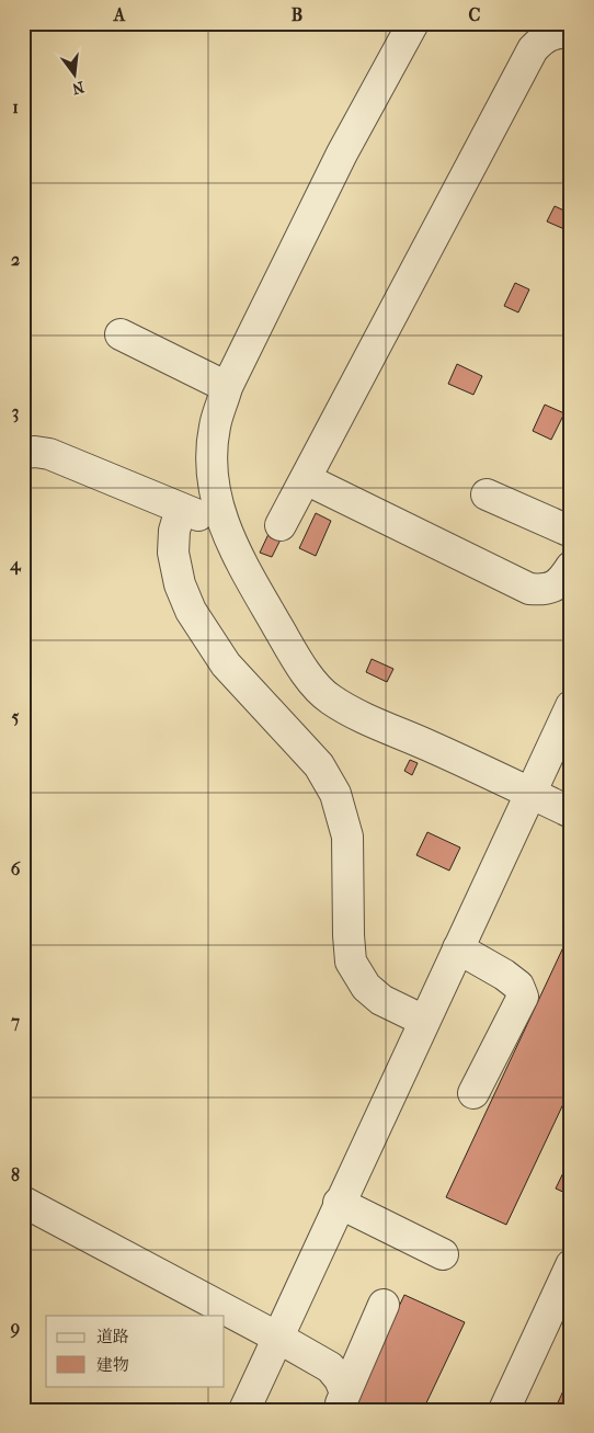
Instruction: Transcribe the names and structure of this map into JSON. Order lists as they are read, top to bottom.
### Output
{
  "legend": ["道路", "建物"],
  "north": "bottom",
  "grid": {
    "columns": ["A", "B", "C"],
    "rows": [
      "1",
      "2",
      "3",
      "4",
      "5",
      "6",
      "7",
      "8",
      "9"
    ]
  }
}
